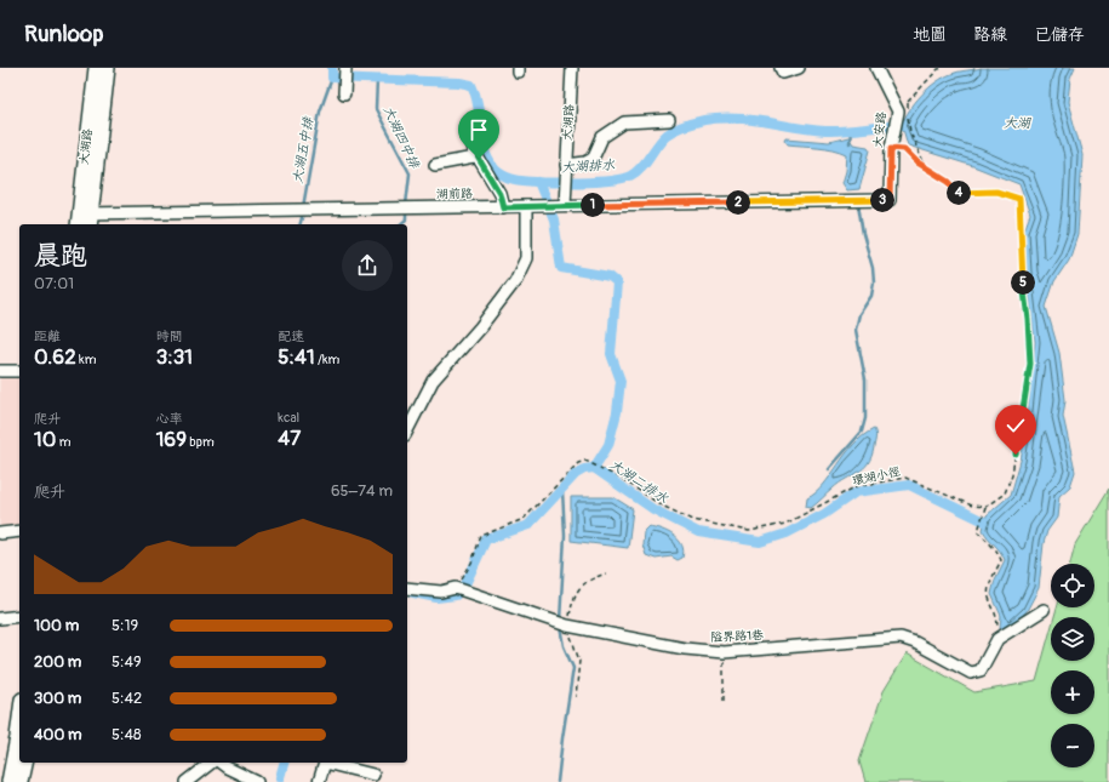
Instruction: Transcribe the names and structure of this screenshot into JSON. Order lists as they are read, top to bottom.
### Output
{
  "streets": {
    "main road": ["大湖路"],
    "street": ["大安路", "湖前路", "隘界路1巷"],
    "path": ["環湖小徑"]
  },
  "crossings": [
    ["大湖路", "湖前路"],
    ["大安路", "湖前路"],
    ["環湖小徑", "隘界路1巷"]
  ],
  "water": [
    "大湖",
    "大湖四中排",
    "大湖五中排",
    "大湖排水",
    "大湖二排水"
  ],
  "page": {
    "header": "Runloop",
    "nav": ["地圖", "路線", "已儲存"],
    "pins": [
      "4",
      "3",
      "2",
      "1",
      "5"
    ],
    "heading": ["晨跑", "07:01"],
    "stats": [
      ["距離", "0.62 km"],
      ["時間", "3:31"],
      ["配速", "5:41 /km"],
      ["爬升", "10 m"],
      ["心率", "169 bpm"],
      ["kcal", "47"]
    ],
    "chart": ["爬升", "65–74 m"],
    "map_buttons": ["+", "−"],
    "list": [
      {
        "name": "100 m",
        "note": "5:19"
      },
      {
        "name": "200 m",
        "note": "5:49"
      },
      {
        "name": "300 m",
        "note": "5:42"
      },
      {
        "name": "400 m",
        "note": "5:48"
      }
    ]
  }
}
